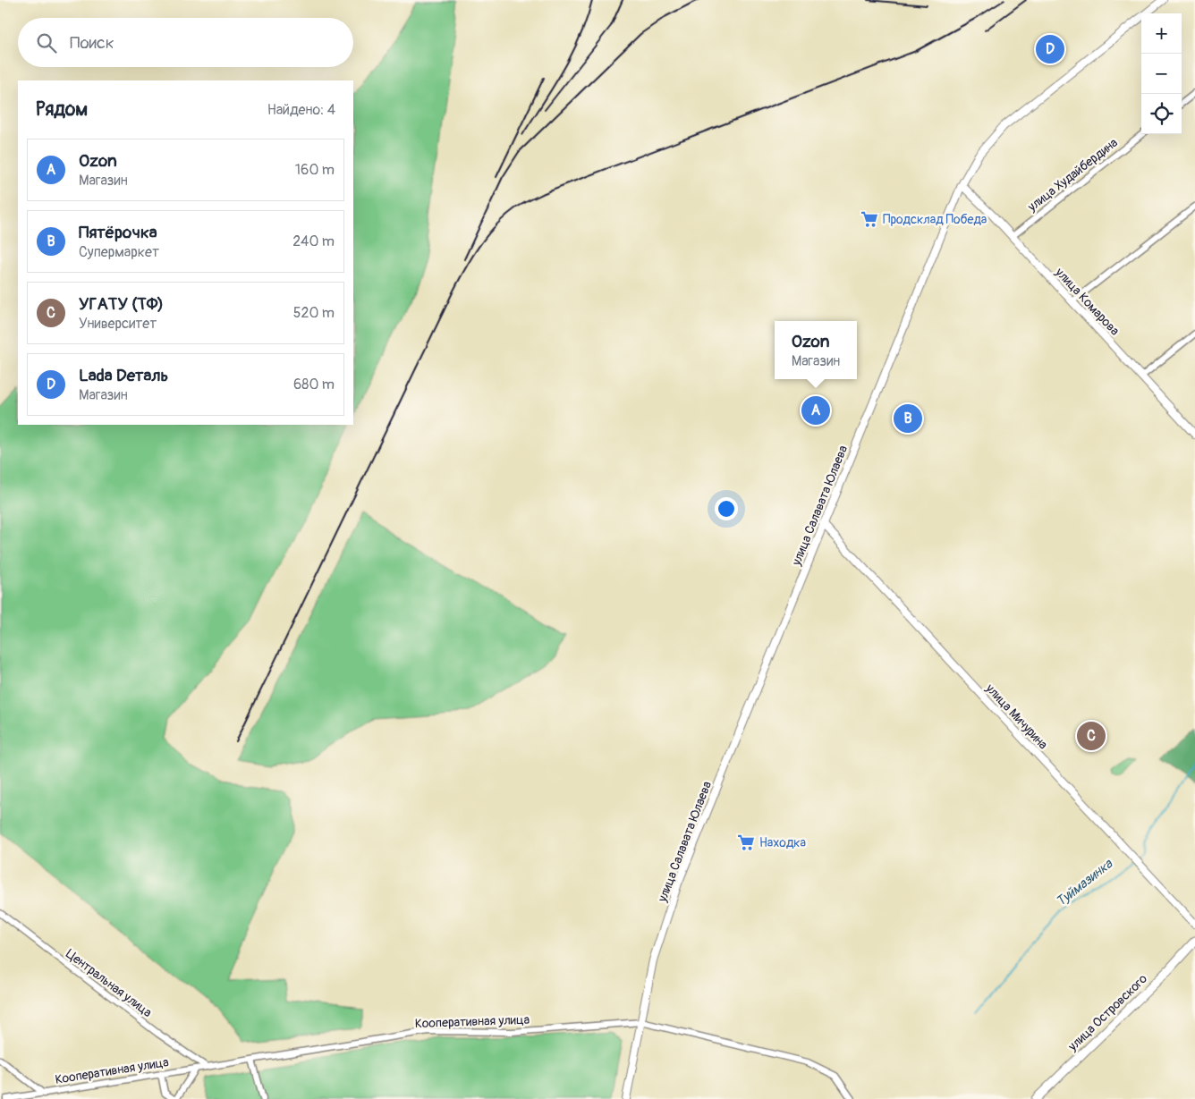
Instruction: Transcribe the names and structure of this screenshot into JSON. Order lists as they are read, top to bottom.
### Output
{
  "streets": {
    "main road": ["улица Островского"],
    "street": [
      "улица Худайбердина",
      "улица Комарова",
      "улица Салавата Юлаева",
      "улица Мичурина",
      "Центральная улица",
      "Кооперативная улица"
    ]
  },
  "crossings": [
    ["улица Худайбердина", "улица Комарова"],
    ["улица Комарова", "улица Салавата Юлаева"],
    ["улица Салавата Юлаева", "улица Мичурина"],
    ["улица Салавата Юлаева", "Кооперативная улица"],
    ["Центральная улица", "Кооперативная улица"]
  ],
  "water": ["Туймазинка"],
  "places": {
    "supermarket": ["Продсклад Победа", "Находка"]
  },
  "page": {
    "map_buttons": ["+", "−"],
    "search": "Поиск",
    "pins": [
      "D",
      "A",
      "B",
      "C"
    ],
    "heading": ["Рядом", "Найдено: 4"],
    "list": [
      {
        "mark": "A",
        "name": "Ozon",
        "note": "Магазин",
        "value": "160 m"
      },
      {
        "mark": "B",
        "name": "Пятёрочка",
        "note": "Супермаркет",
        "value": "240 m"
      },
      {
        "mark": "C",
        "name": "УГАТУ (ТФ)",
        "note": "Университет",
        "value": "520 m"
      },
      {
        "mark": "D",
        "name": "Lada Dеталь",
        "note": "Магазин",
        "value": "680 m"
      }
    ],
    "popup": ["Ozon", "Магазин"]
  }
}
